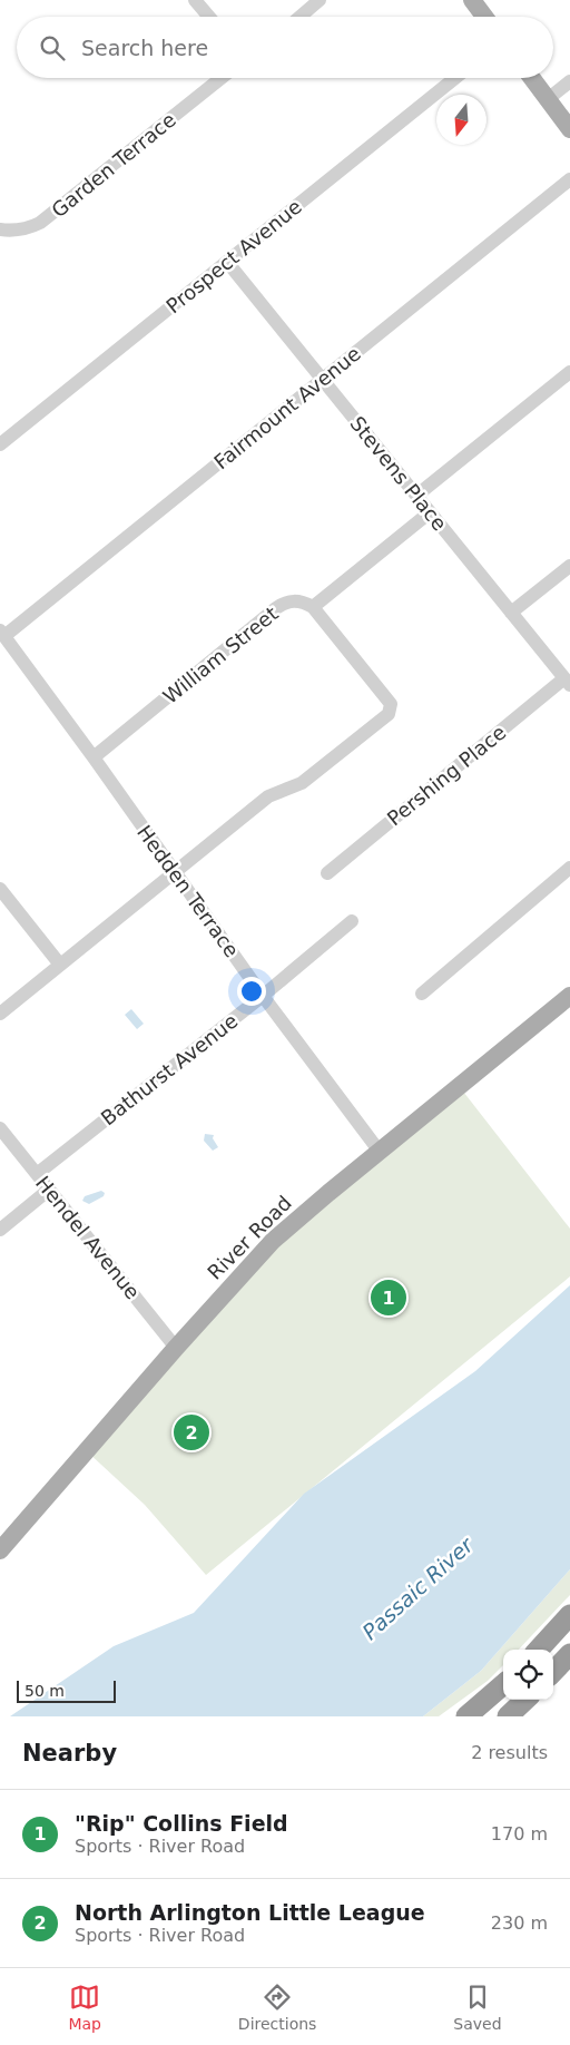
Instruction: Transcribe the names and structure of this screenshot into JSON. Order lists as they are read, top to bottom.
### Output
{
  "streets": {
    "main road": ["River Road"],
    "street": [
      "Garden Terrace",
      "Prospect Avenue",
      "Fairmount Avenue",
      "Stevens Place",
      "William Street",
      "Pershing Place",
      "Hedden Terrace",
      "Bathurst Avenue",
      "Hendel Avenue"
    ]
  },
  "crossings": [
    ["Prospect Avenue", "Stevens Place"],
    ["Fairmount Avenue", "Stevens Place"],
    ["Fairmount Avenue", "Hedden Terrace"],
    ["Stevens Place", "Pershing Place"],
    ["William Street", "Hedden Terrace"],
    ["Hedden Terrace", "Bathurst Avenue"],
    ["Hedden Terrace", "River Road"],
    ["Bathurst Avenue", "Hendel Avenue"],
    ["Hendel Avenue", "River Road"]
  ],
  "water": ["Passaic River"],
  "scale_bar": "50 m",
  "north": "bottom",
  "page": {
    "search": "Search here",
    "pins": ["1", "2"],
    "scale": "50 m",
    "heading": ["Nearby", "2 results"],
    "list": [
      {
        "mark": "1",
        "name": "\"Rip\" Collins Field",
        "note": "Sports · River Road",
        "value": "170 m"
      },
      {
        "mark": "2",
        "name": "North Arlington Little League",
        "note": "Sports · River Road",
        "value": "230 m"
      }
    ],
    "nav": ["Map", "Directions", "Saved"]
  }
}
